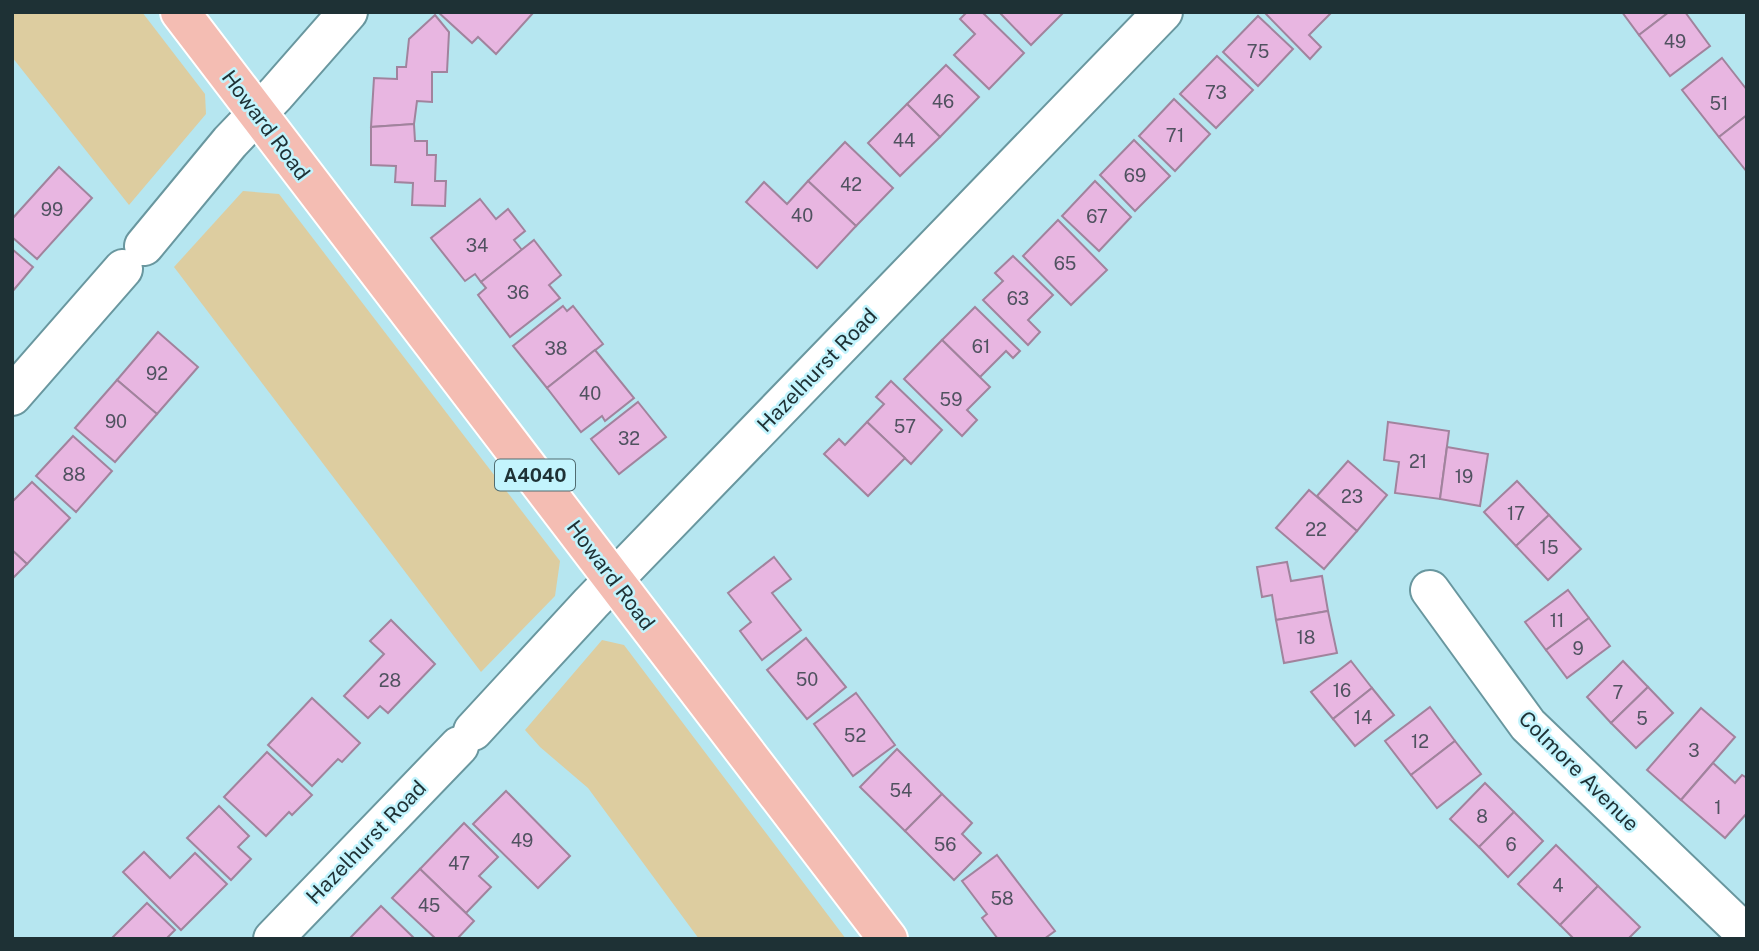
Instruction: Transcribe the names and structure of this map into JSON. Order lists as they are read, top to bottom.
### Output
{
  "streets": {
    "main road": ["Howard Road", "A4040"],
    "street": ["Hazelhurst Road", "Colmore Avenue"]
  },
  "crossings": [
    ["Howard Road", "Hazelhurst Road"]
  ],
  "house_numbers": [
    "49",
    "75",
    "73",
    "46",
    "51",
    "71",
    "44",
    "69",
    "42",
    "99",
    "40",
    "67",
    "34",
    "65",
    "36",
    "63",
    "61",
    "38",
    "92",
    "40",
    "59",
    "90",
    "57",
    "32",
    "21",
    "88",
    "19",
    "23",
    "17",
    "22",
    "15",
    "11",
    "18",
    "9",
    "50",
    "28",
    "16",
    "7",
    "14",
    "5",
    "52",
    "12",
    "3",
    "54",
    "1",
    "8",
    "49",
    "56",
    "6",
    "47",
    "4",
    "58",
    "45"
  ]
}
